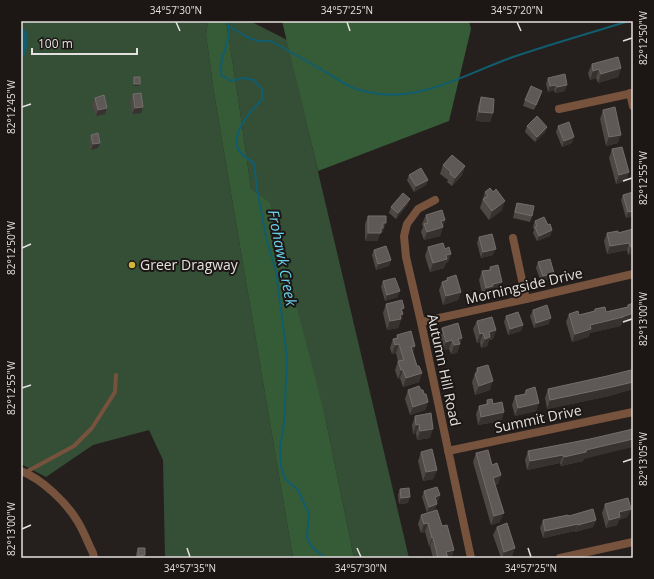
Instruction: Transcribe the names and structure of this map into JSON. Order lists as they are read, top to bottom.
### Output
{
  "streets": {
    "street": ["Morningside Drive", "Autumn Hill Road", "Summit Drive"]
  },
  "crossings": [
    ["Morningside Drive", "Autumn Hill Road"],
    ["Autumn Hill Road", "Summit Drive"]
  ],
  "water": ["Frohawk Creek"],
  "places": ["Greer Dragway"],
  "scale_bar": "100 m",
  "coordinates": [
    "34°57'30\"N",
    "34°57'25\"N",
    "34°57'20\"N",
    "82°12'50\"W",
    "82°12'45\"W",
    "82°12'55\"W",
    "82°13'00\"W",
    "82°13'05\"W",
    "34°57'35\"N"
  ]
}
